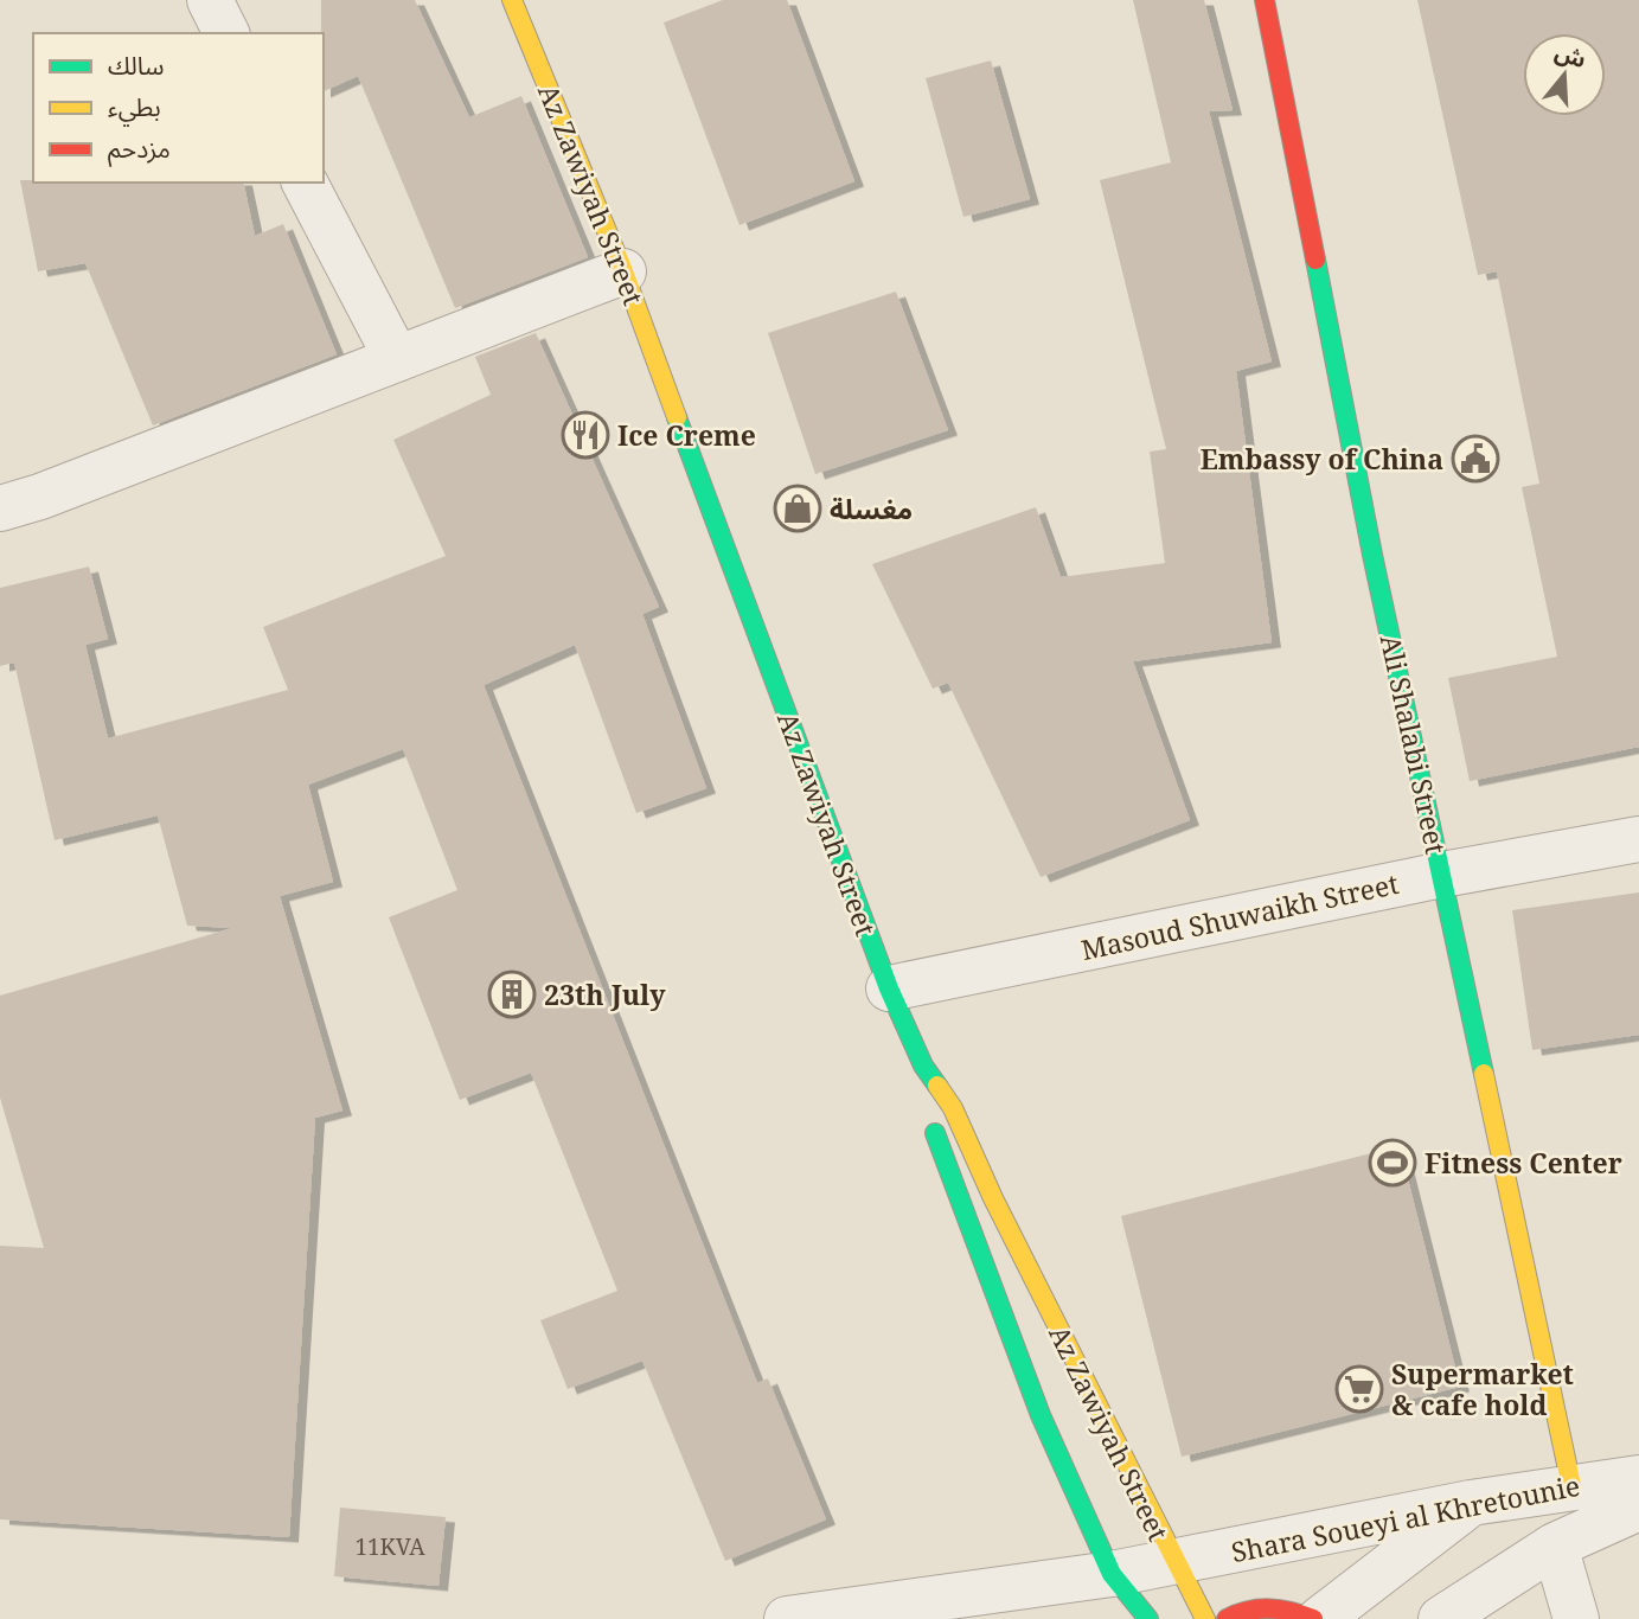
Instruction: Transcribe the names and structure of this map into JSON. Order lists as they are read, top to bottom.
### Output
{
  "streets": {
    "main road": ["Az Zawiyah Street", "Ali Shalabi Street"],
    "street": ["Masoud Shuwaikh Street", "Shara Soueyi al Khretounie"]
  },
  "crossings": [
    ["Az Zawiyah Street", "Masoud Shuwaikh Street"],
    ["Az Zawiyah Street", "Shara Soueyi al Khretounie"],
    ["Ali Shalabi Street", "Masoud Shuwaikh Street"],
    ["Ali Shalabi Street", "Shara Soueyi al Khretounie"]
  ],
  "places": {
    "restaurant": ["Ice Creme"],
    "public building": ["Embassy of China"],
    "shop": ["مغسلة"],
    "building": ["23th July"],
    "sports": ["Fitness Center"],
    "supermarket": ["Supermarket & cafe hold"]
  },
  "house_numbers": ["11KVA"],
  "legend": ["سالك", "بطيء", "مزدحم"],
  "north": "top"
}
